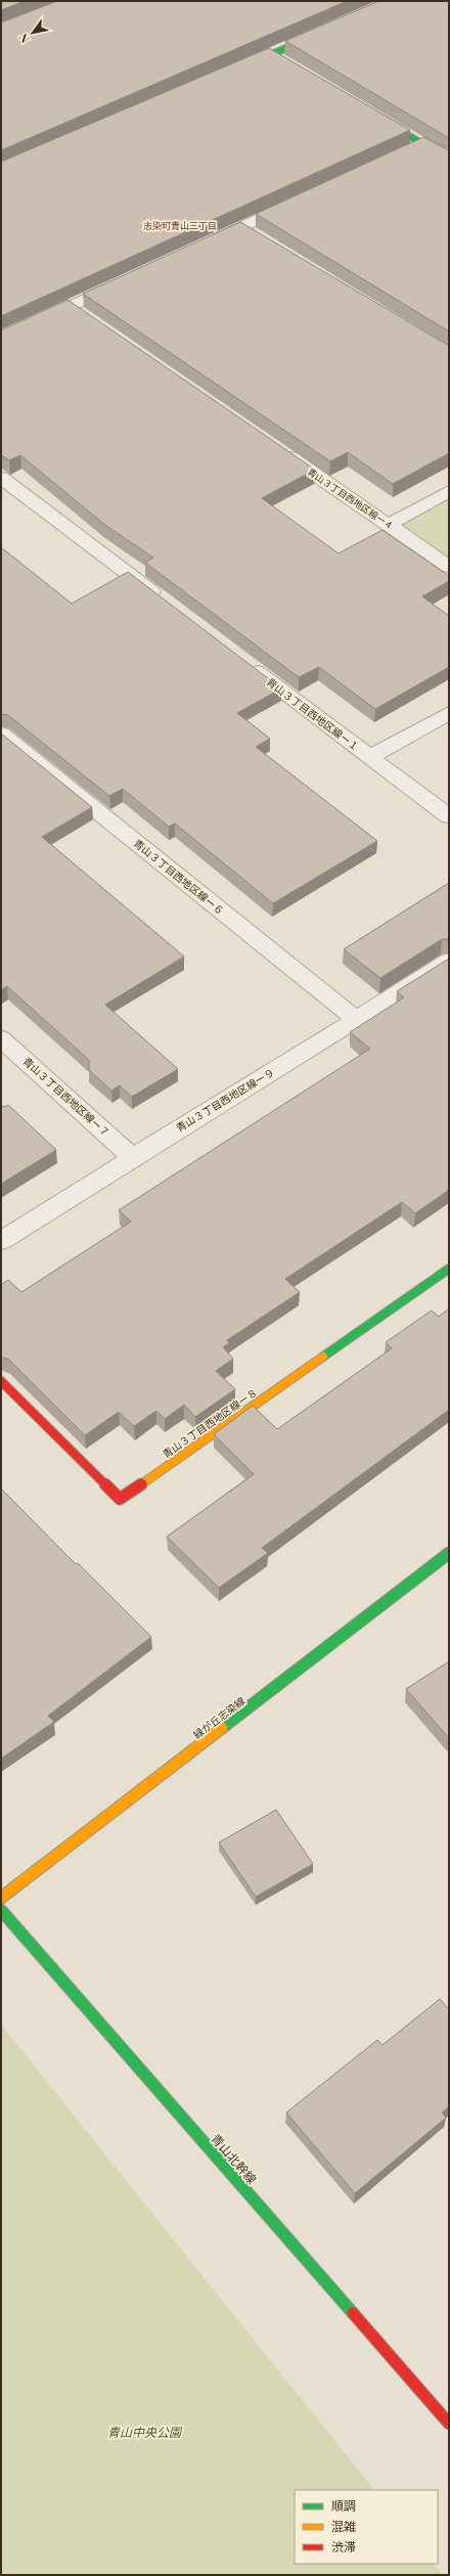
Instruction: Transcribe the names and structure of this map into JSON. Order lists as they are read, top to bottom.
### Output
{
  "streets": {
    "street": [
      "青山３丁目西地区線ー４",
      "青山３丁目西地区線ー１",
      "青山３丁目西地区線ー６",
      "青山３丁目西地区線ー７",
      "青山３丁目西地区線ー９",
      "青山３丁目西地区線ー８",
      "緑が丘志染線",
      "青山北幹線"
    ]
  },
  "crossings": [
    ["青山３丁目西地区線ー６", "青山３丁目西地区線ー９"],
    ["青山３丁目西地区線ー７", "青山３丁目西地区線ー９"]
  ],
  "districts": ["志染町青山三丁目"],
  "parks": ["青山中央公園"],
  "legend": ["順調", "混雑", "渋滞"],
  "north": "bottom left"
}
